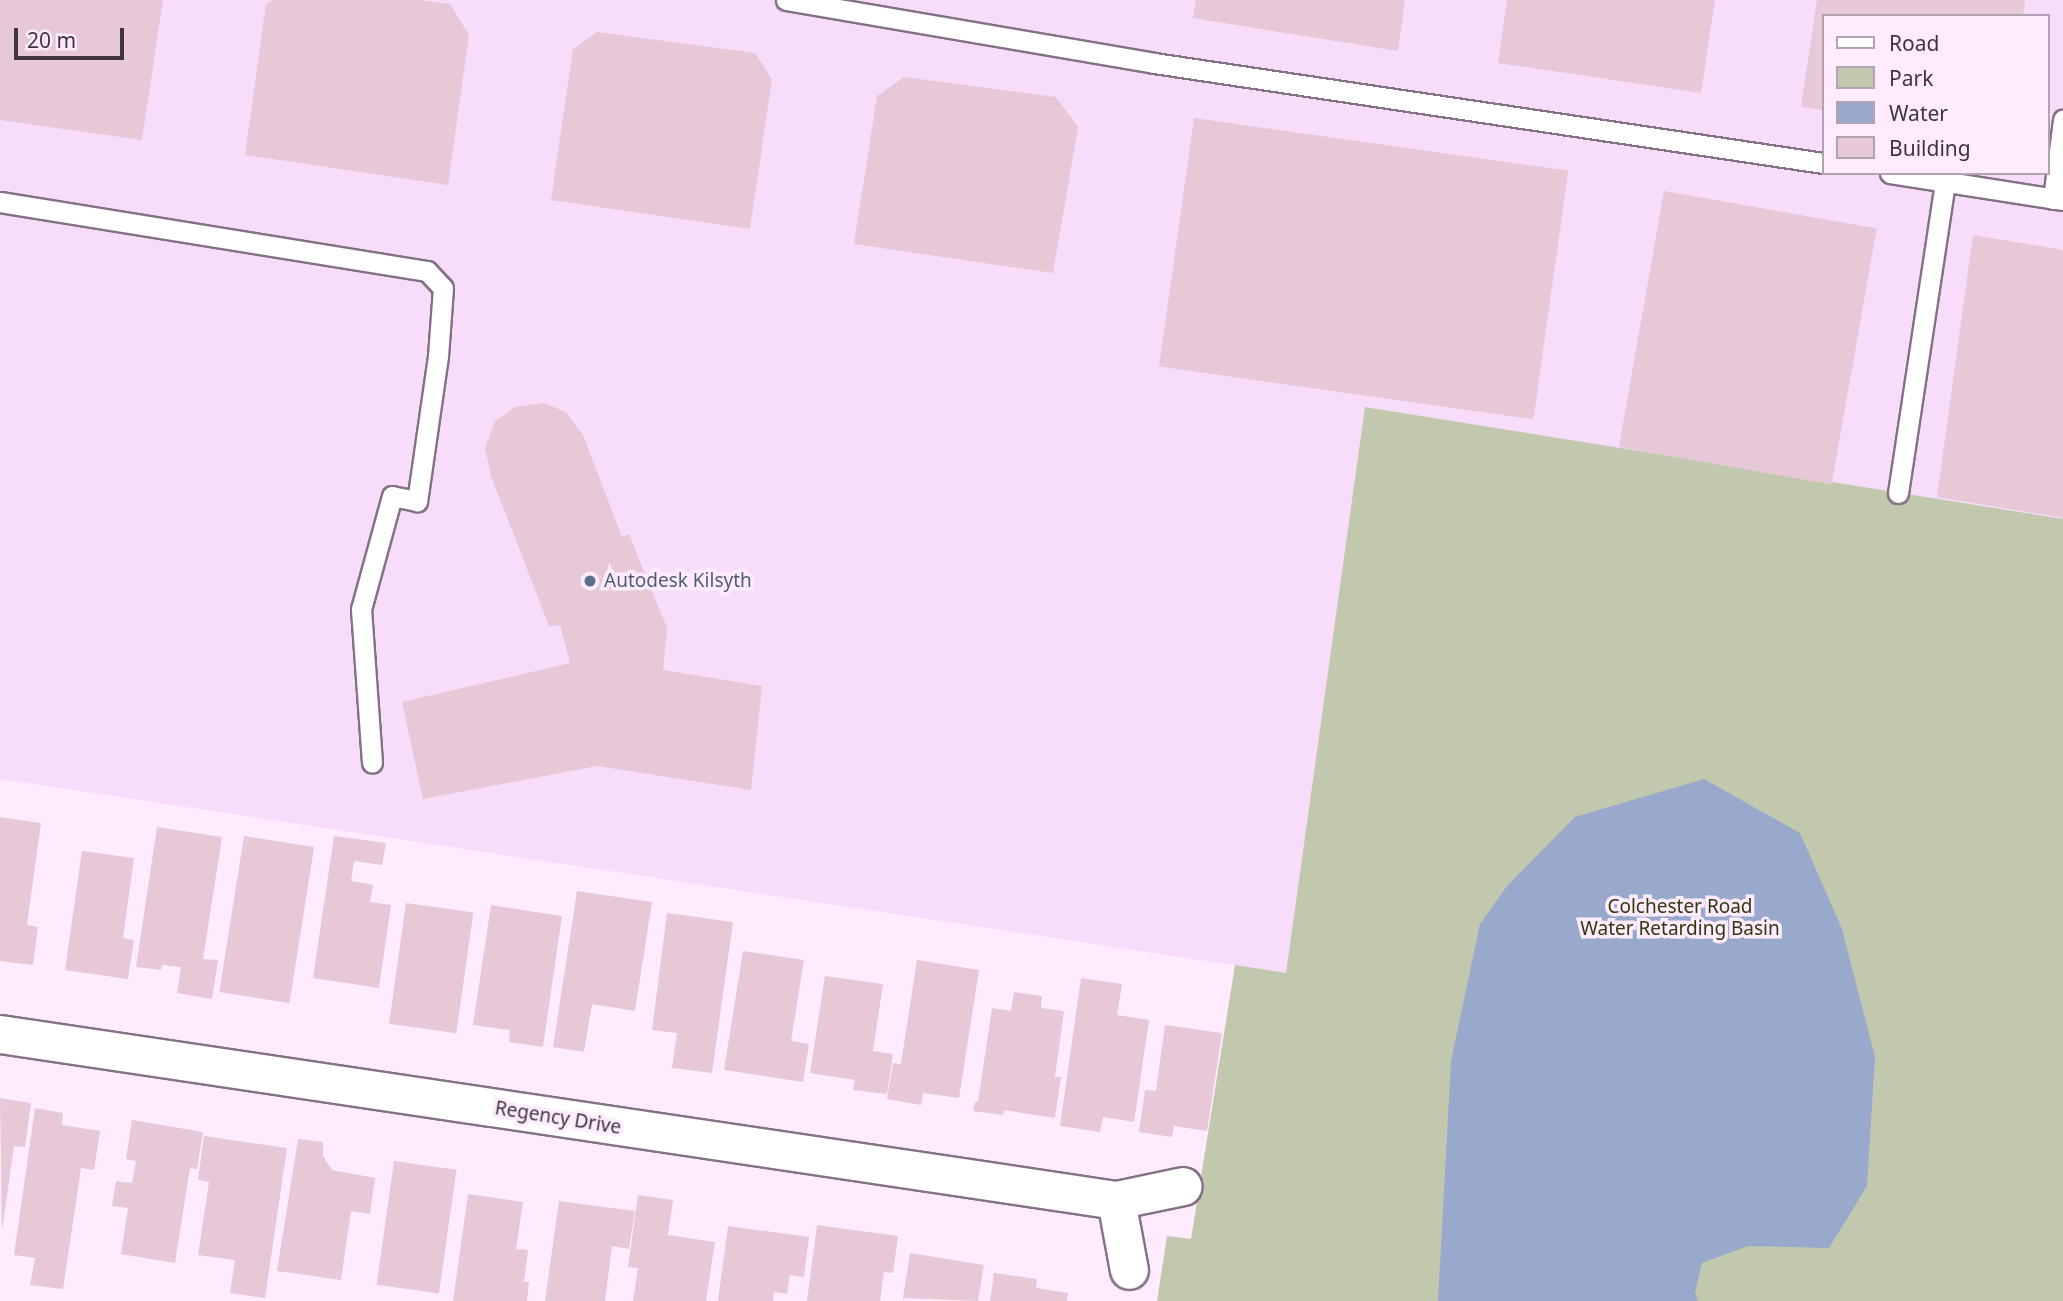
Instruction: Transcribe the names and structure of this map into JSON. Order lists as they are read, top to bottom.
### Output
{
  "streets": {
    "street": ["Regency Drive"]
  },
  "parks": ["Colchester Road Water Retarding Basin"],
  "places": ["Autodesk Kilsyth"],
  "legend": [
    "Road",
    "Park",
    "Water",
    "Building"
  ],
  "scale_bar": "20 m"
}
